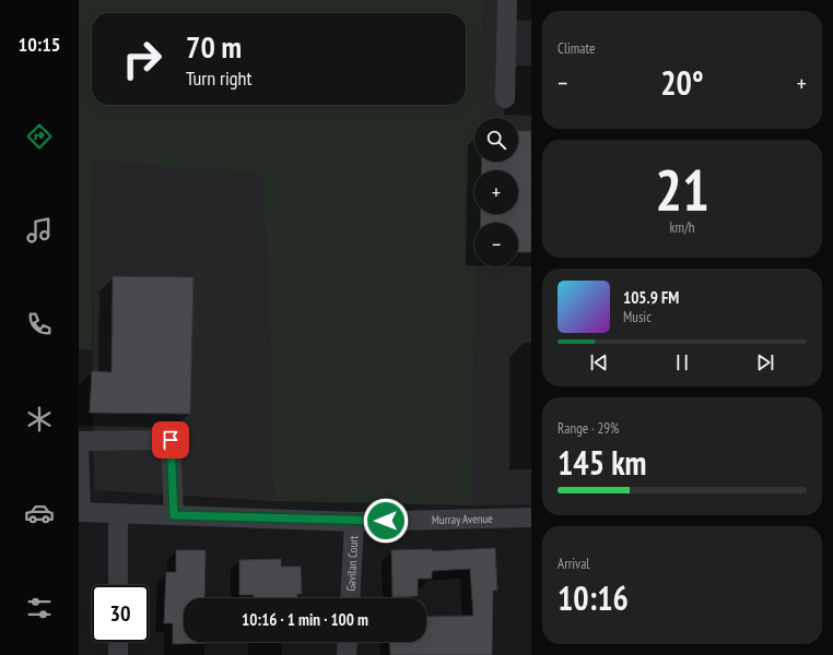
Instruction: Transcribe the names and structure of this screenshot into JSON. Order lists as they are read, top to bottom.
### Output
{
  "streets": {
    "street": ["Murray Avenue", "Gavilan Court"]
  },
  "crossings": [
    ["Murray Avenue", "Gavilan Court"]
  ],
  "page": {
    "tabs": "10:15",
    "tile": [
      "Climate",
      ["21", "km/h"],
      ["Range · 29%", "145 km"],
      ["Arrival", "10:16"]
    ],
    "turn": ["70 m", "Turn right"],
    "heat": ["−", "20°", "+"],
    "map_buttons": ["+", "−"],
    "song": ["105.9 FM", "Music"],
    "limit": "30",
    "trip": "10:16 · 1 min · 100 m"
  }
}
